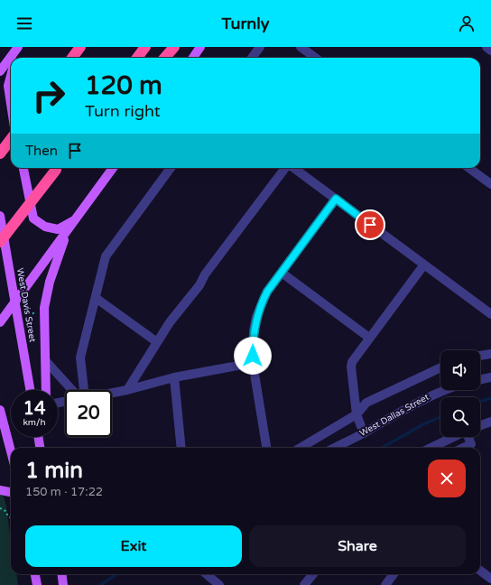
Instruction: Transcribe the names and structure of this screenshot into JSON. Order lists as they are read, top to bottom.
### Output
{
  "streets": {
    "main road": ["West Davis Street"],
    "street": ["West Dallas Street"]
  },
  "page": {
    "header": "Turnly",
    "turn": ["120 m", "Turn right"],
    "then": "Then",
    "speed": "14 km/h",
    "limit": "20",
    "heading": ["1 min", "150 m · 17:22"],
    "buttons": ["Exit", "Share"]
  }
}
